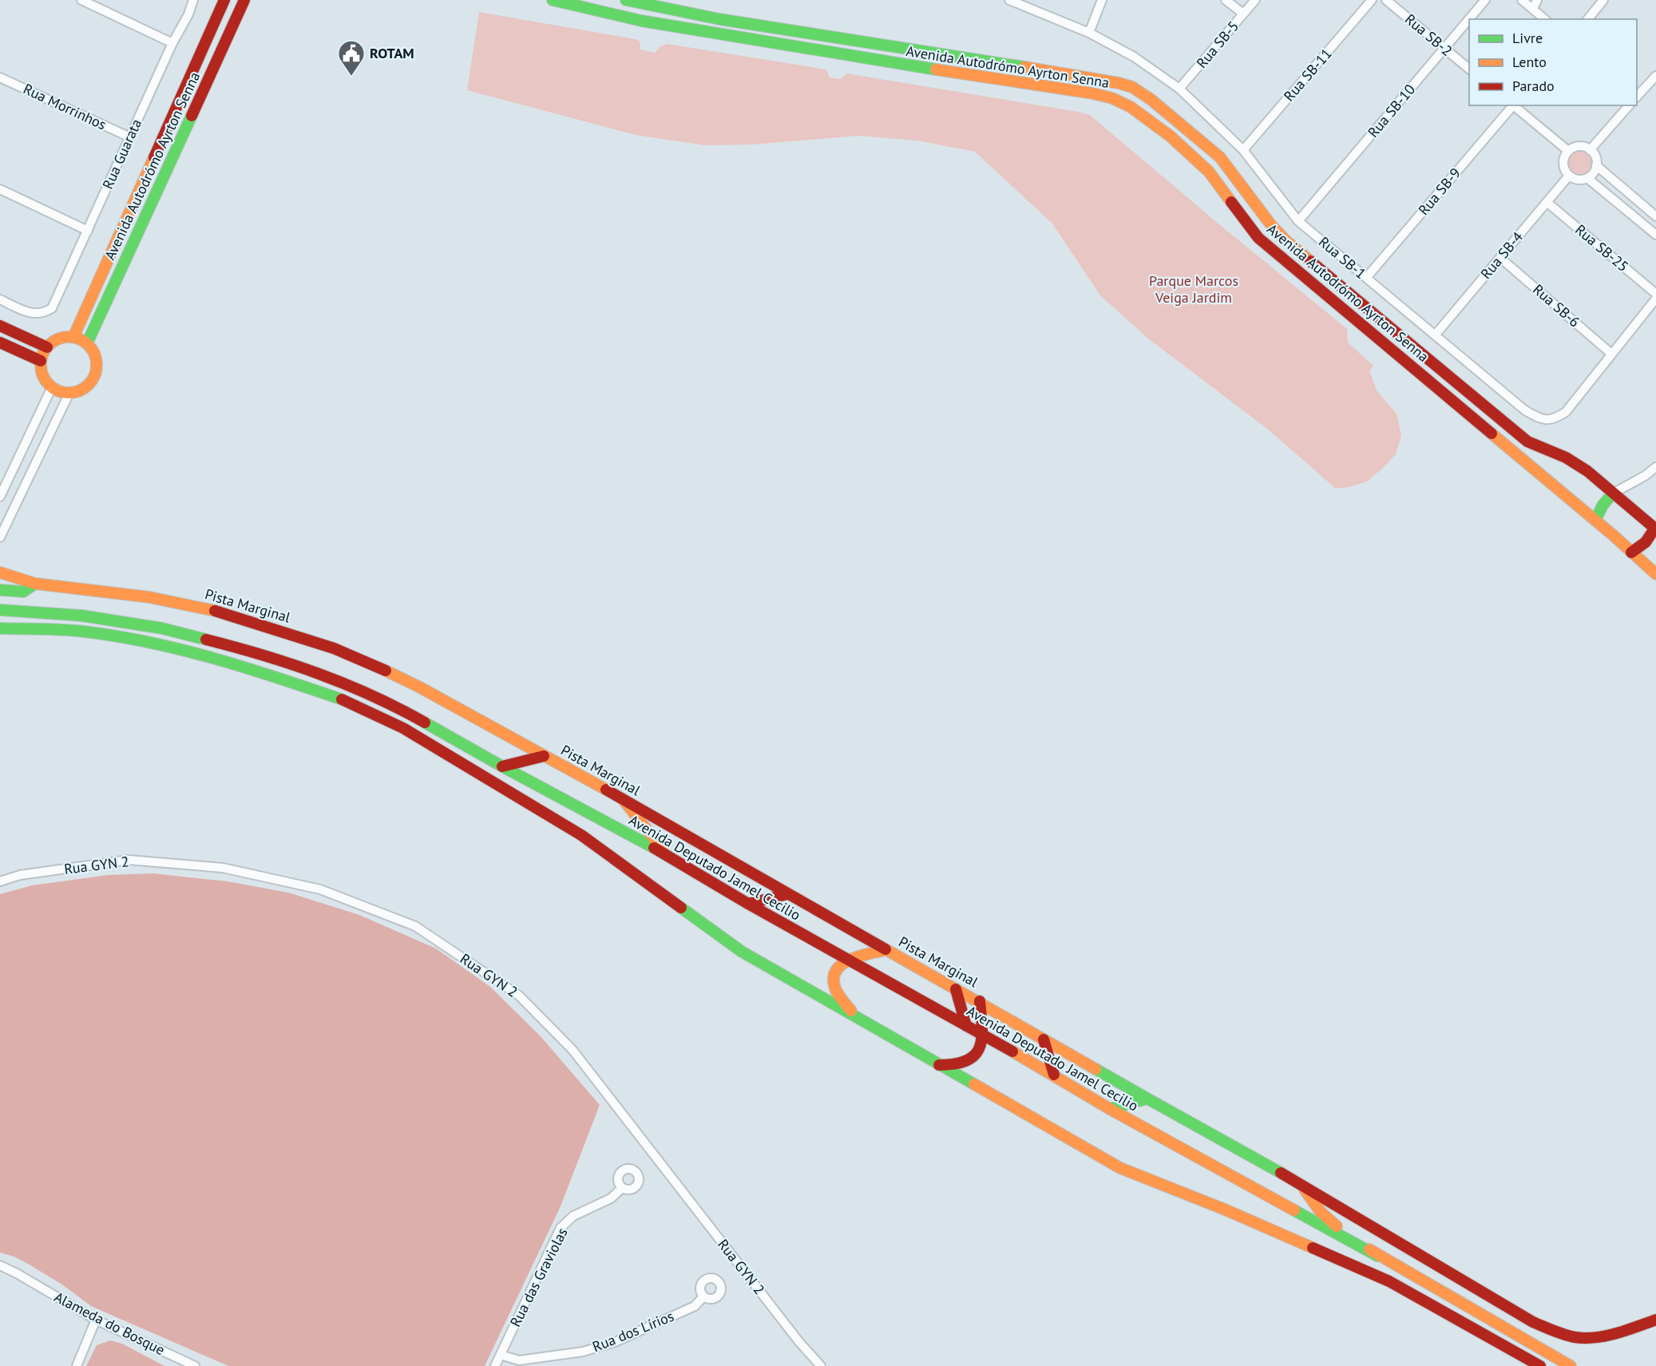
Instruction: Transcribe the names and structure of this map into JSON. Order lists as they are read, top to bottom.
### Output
{
  "streets": {
    "main road": ["Avenida Autodrómo Ayrton Senna", "Pista Marginal", "Avenida Deputado Jamel Cecilio"],
    "street": [
      "Rua SB-2",
      "Rua SB-5",
      "Rua SB-11",
      "Rua Morrinhos",
      "Rua SB-10",
      "Rua Guarata",
      "Rua SB-9",
      "Rua SB-25",
      "Rua SB-4",
      "Rua SB-1",
      "Rua SB-6",
      "Rua GYN 2",
      "Rua das Graviolas",
      "Alameda do Bosque",
      "Rua dos Lírios"
    ]
  },
  "crossings": [
    ["Rua SB-2", "Rua SB-10"],
    ["Rua SB-5", "Rua SB-1"],
    ["Rua SB-11", "Rua SB-1"],
    ["Rua Morrinhos", "Rua Guarata"],
    ["Rua SB-10", "Rua SB-1"],
    ["Rua SB-9", "Rua SB-1"],
    ["Rua SB-25", "Rua SB-4"],
    ["Rua SB-4", "Rua SB-1"],
    ["Rua SB-4", "Rua SB-6"],
    ["Rua SB-1", "Rua SB-6"],
    ["Rua das Graviolas", "Rua dos Lírios"]
  ],
  "parks": ["Parque Marcos Veiga Jardim"],
  "places": {
    "public building": ["ROTAM"]
  },
  "legend": ["Livre", "Lento", "Parado"]
}
